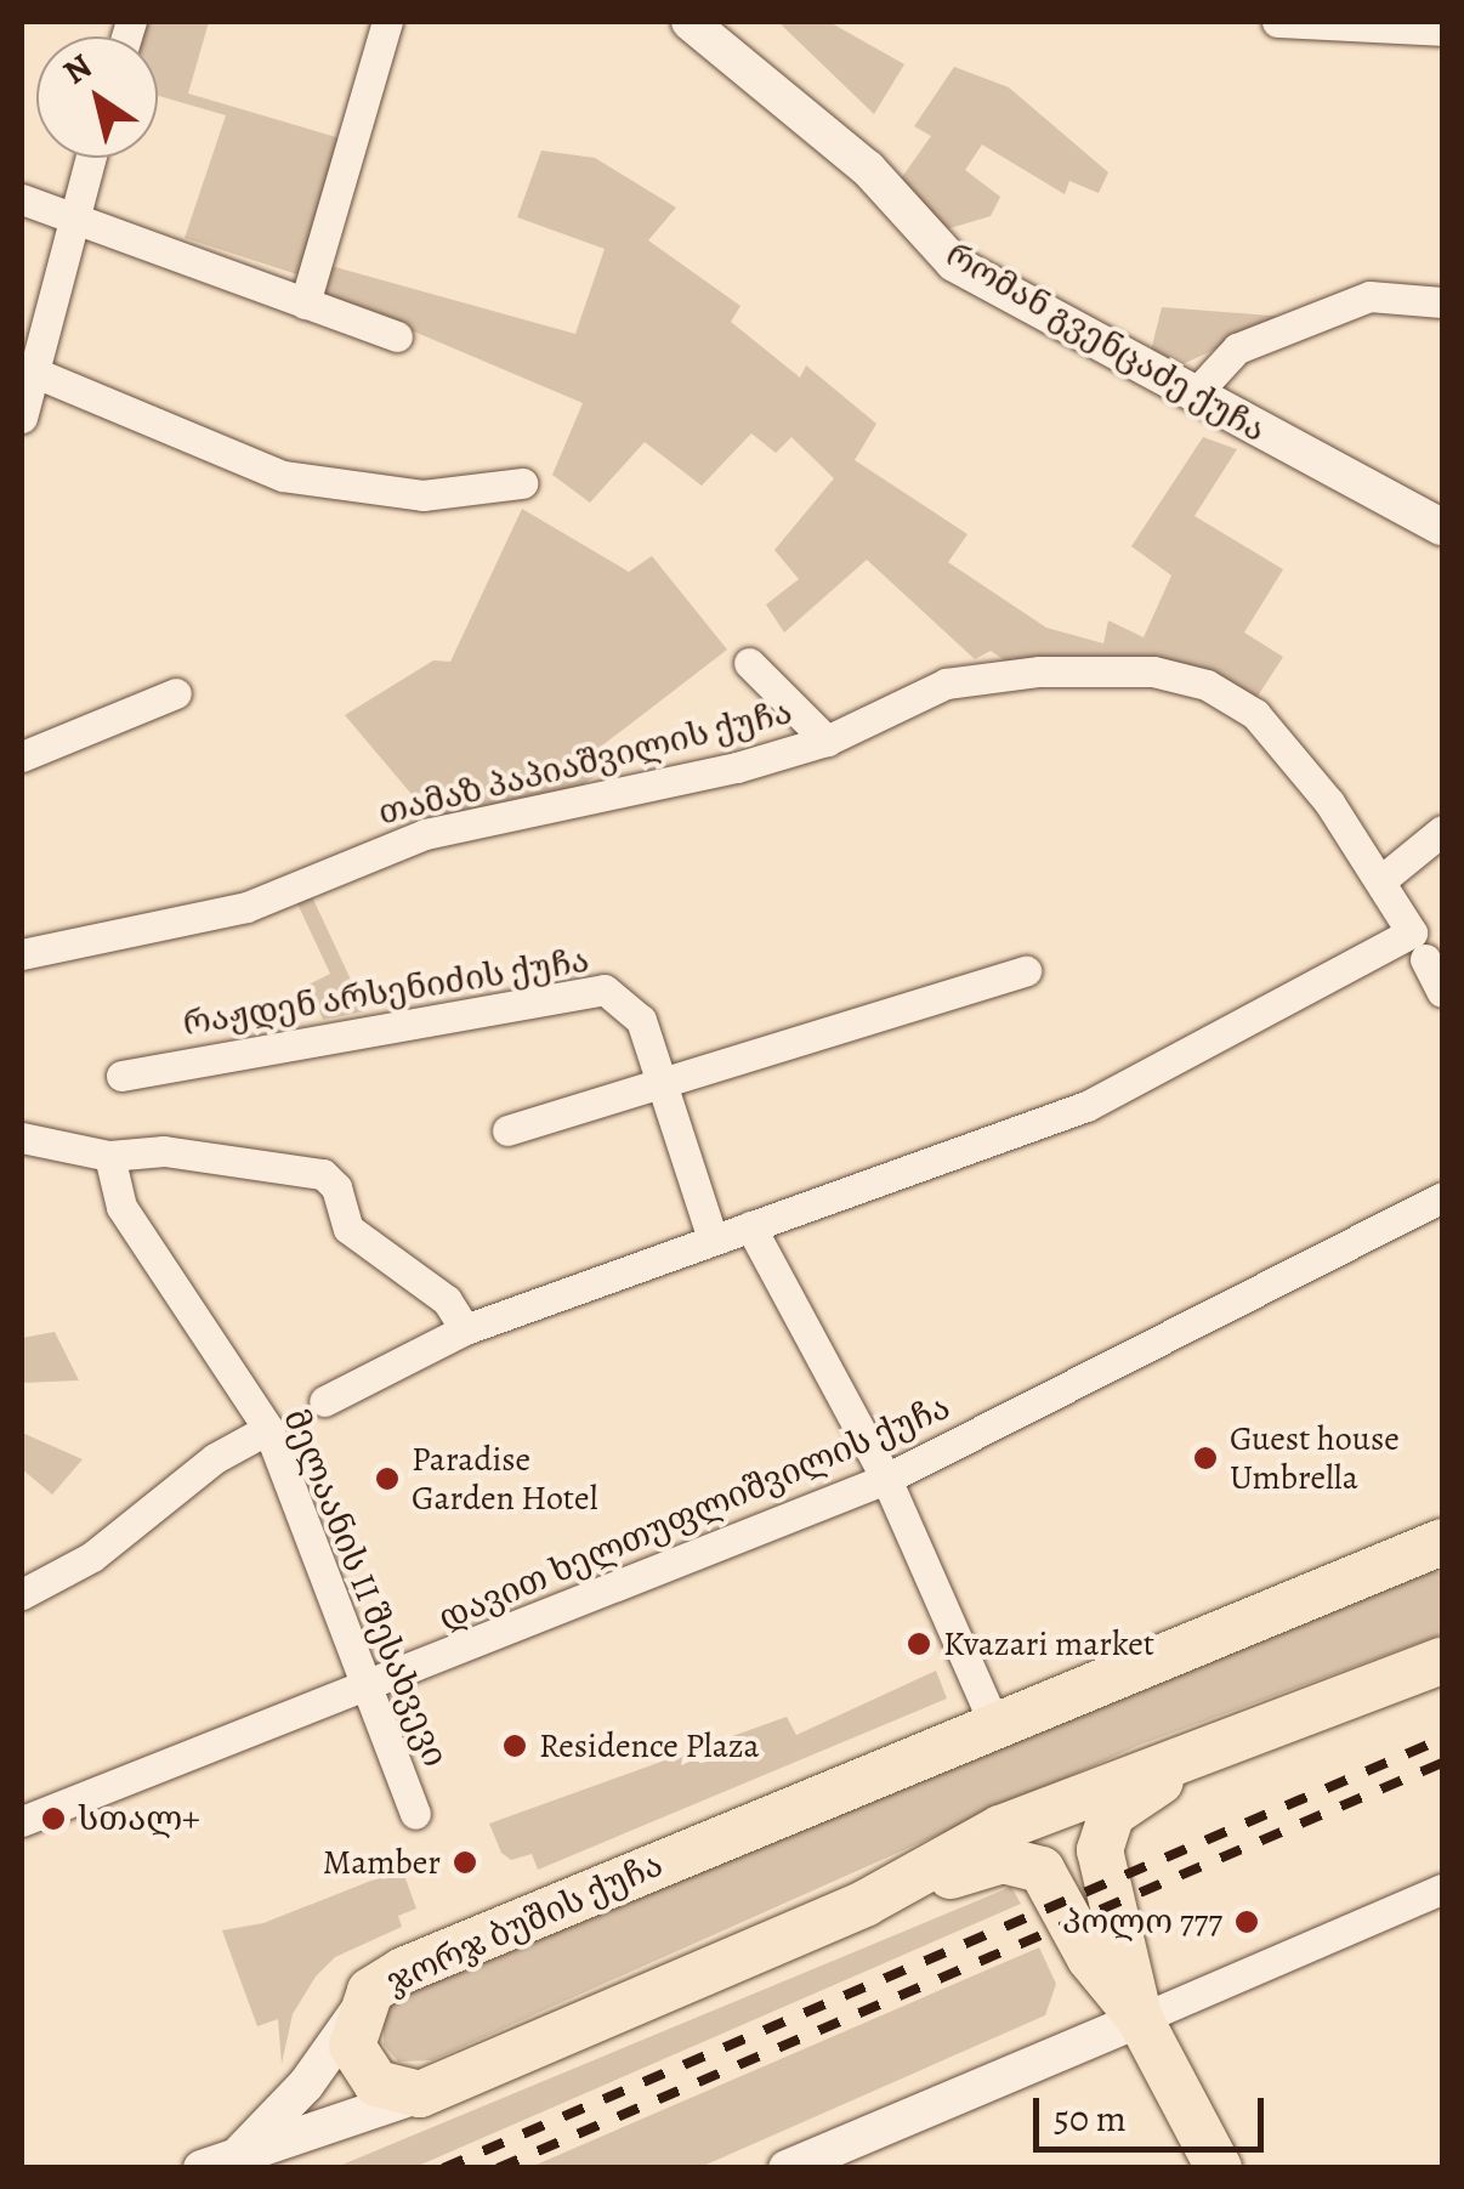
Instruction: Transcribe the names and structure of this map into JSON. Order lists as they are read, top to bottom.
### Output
{
  "streets": {
    "main road": ["ჯორჯ ბუშის ქუჩა"],
    "street": [
      "რომან გვენცაძე ქუჩა",
      "თამაზ პაპიაშვილის ქუჩა",
      "რაჟდენ არსენიძის ქუჩა",
      "დავით ხელთუფლიშვილის ქუჩა",
      "მელაანის II შესახვევი"
    ]
  },
  "crossings": [
    ["დავით ხელთუფლიშვილის ქუჩა", "მელაანის II შესახვევი"]
  ],
  "places": [
    "Guest house Umbrella",
    "Paradise Garden Hotel",
    "Kvazari market",
    "Residence Plaza",
    "სთალ+",
    "Mamber",
    "პოლო 777"
  ],
  "scale_bar": "50 m",
  "north": "top left"
}
